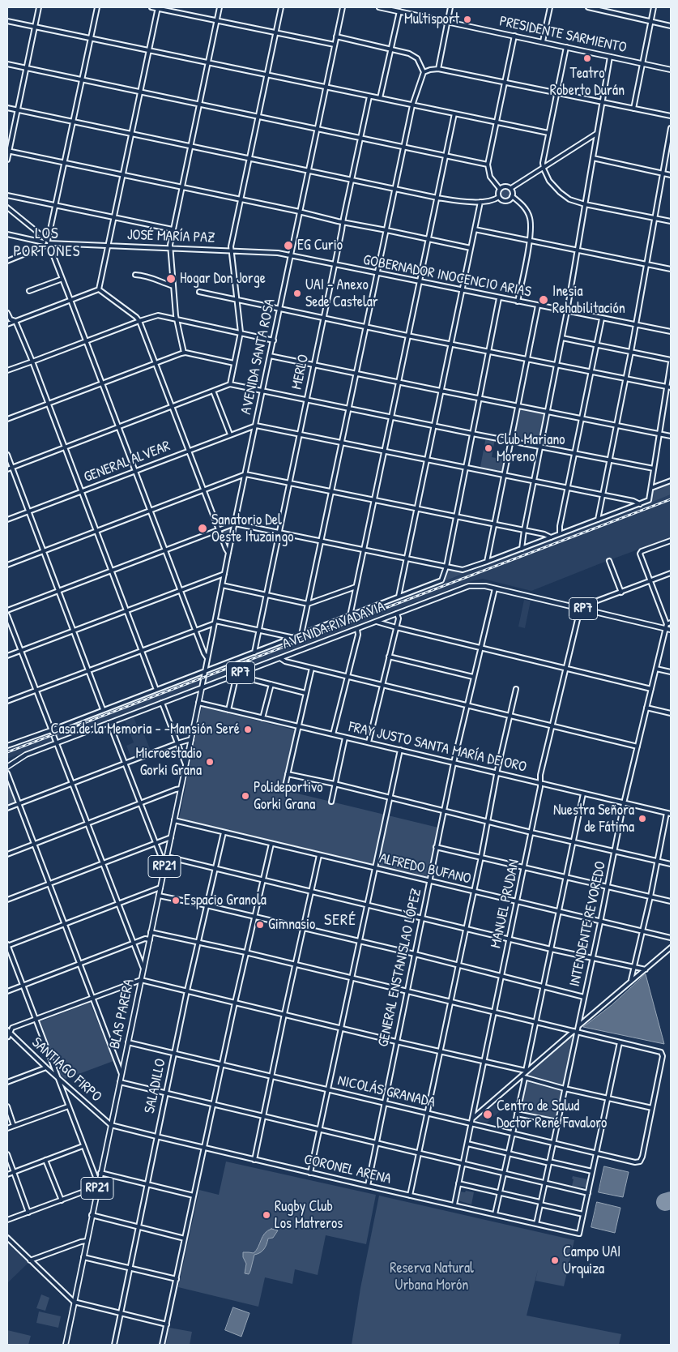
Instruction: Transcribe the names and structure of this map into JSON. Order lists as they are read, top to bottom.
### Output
{
  "streets": {
    "main road": [
      "PRESIDENTE SARMIENTO",
      "RP7",
      "AVENIDA RIVADAVIA",
      "RP21",
      "BLAS PARERA"
    ],
    "street": [
      "JOSÉ MARÍA PAZ",
      "GOBERNADOR INOCENCIO ARIAS",
      "AVENIDA SANTA ROSA",
      "MERLO",
      "GENERAL ALVEAR",
      "FRAY JUSTO SANTA MARÍA DE ORO",
      "ALFREDO BUFANO",
      "MANUEL PRUDAN",
      "INTENDENTE REVOREDO",
      "GENERAL ENSTANISLAO LÓPEZ",
      "SANTIAGO FIRPO",
      "SALADILLO",
      "NICOLÁS GRANADA",
      "CORONEL ARENA"
    ]
  },
  "crossings": [
    ["JOSÉ MARÍA PAZ", "GOBERNADOR INOCENCIO ARIAS"],
    ["JOSÉ MARÍA PAZ", "AVENIDA SANTA ROSA"],
    ["GOBERNADOR INOCENCIO ARIAS", "AVENIDA SANTA ROSA"],
    ["GOBERNADOR INOCENCIO ARIAS", "MERLO"],
    ["AVENIDA SANTA ROSA", "GENERAL ALVEAR"],
    ["AVENIDA SANTA ROSA", "RP7"],
    ["AVENIDA SANTA ROSA", "AVENIDA RIVADAVIA"],
    ["AVENIDA SANTA ROSA", "BLAS PARERA"],
    ["MERLO", "AVENIDA RIVADAVIA"],
    ["RP7", "AVENIDA RIVADAVIA"],
    ["RP7", "MANUEL PRUDAN"],
    ["RP7", "INTENDENTE REVOREDO"],
    ["RP7", "GENERAL ENSTANISLAO LÓPEZ"],
    ["RP7", "BLAS PARERA"],
    ["AVENIDA RIVADAVIA", "GENERAL ENSTANISLAO LÓPEZ"],
    ["AVENIDA RIVADAVIA", "BLAS PARERA"],
    ["FRAY JUSTO SANTA MARÍA DE ORO", "MANUEL PRUDAN"],
    ["FRAY JUSTO SANTA MARÍA DE ORO", "INTENDENTE REVOREDO"],
    ["FRAY JUSTO SANTA MARÍA DE ORO", "GENERAL ENSTANISLAO LÓPEZ"],
    ["FRAY JUSTO SANTA MARÍA DE ORO", "BLAS PARERA"],
    ["ALFREDO BUFANO", "MANUEL PRUDAN"],
    ["ALFREDO BUFANO", "INTENDENTE REVOREDO"],
    ["ALFREDO BUFANO", "GENERAL ENSTANISLAO LÓPEZ"],
    ["ALFREDO BUFANO", "BLAS PARERA"],
    ["ALFREDO BUFANO", "SALADILLO"],
    ["MANUEL PRUDAN", "NICOLÁS GRANADA"],
    ["MANUEL PRUDAN", "CORONEL ARENA"],
    ["INTENDENTE REVOREDO", "NICOLÁS GRANADA"],
    ["INTENDENTE REVOREDO", "CORONEL ARENA"],
    ["GENERAL ENSTANISLAO LÓPEZ", "NICOLÁS GRANADA"],
    ["GENERAL ENSTANISLAO LÓPEZ", "CORONEL ARENA"],
    ["BLAS PARERA", "SANTIAGO FIRPO"],
    ["BLAS PARERA", "NICOLÁS GRANADA"],
    ["BLAS PARERA", "CORONEL ARENA"],
    ["SANTIAGO FIRPO", "CORONEL ARENA"],
    ["SALADILLO", "NICOLÁS GRANADA"],
    ["SALADILLO", "CORONEL ARENA"]
  ],
  "districts": ["LOS PORTONES", "SERÉ"],
  "parks": ["Reserva Natural Urbana Morón"],
  "places": [
    "Multisport",
    "Teatro Roberto Durán",
    "EG Curio",
    "Hogar Don Jorge",
    "UAI - Anexo Sede Castelar",
    "Inesia Rehabilitación",
    "Club Mariano Moreno",
    "Sanatorio Del Oeste Ituzaingo",
    "Casa de la Memoria - -Mansión Seré",
    "Microestadio Gorki Grana",
    "Polideportivo Gorki Grana",
    "Nuestra Señora de Fátima",
    "Espacio Granola",
    "Gimnasio",
    "Centro de Salud Doctor René Favaloro",
    "Rugby Club Los Matreros",
    "Campo UAI Urquiza"
  ]
}
